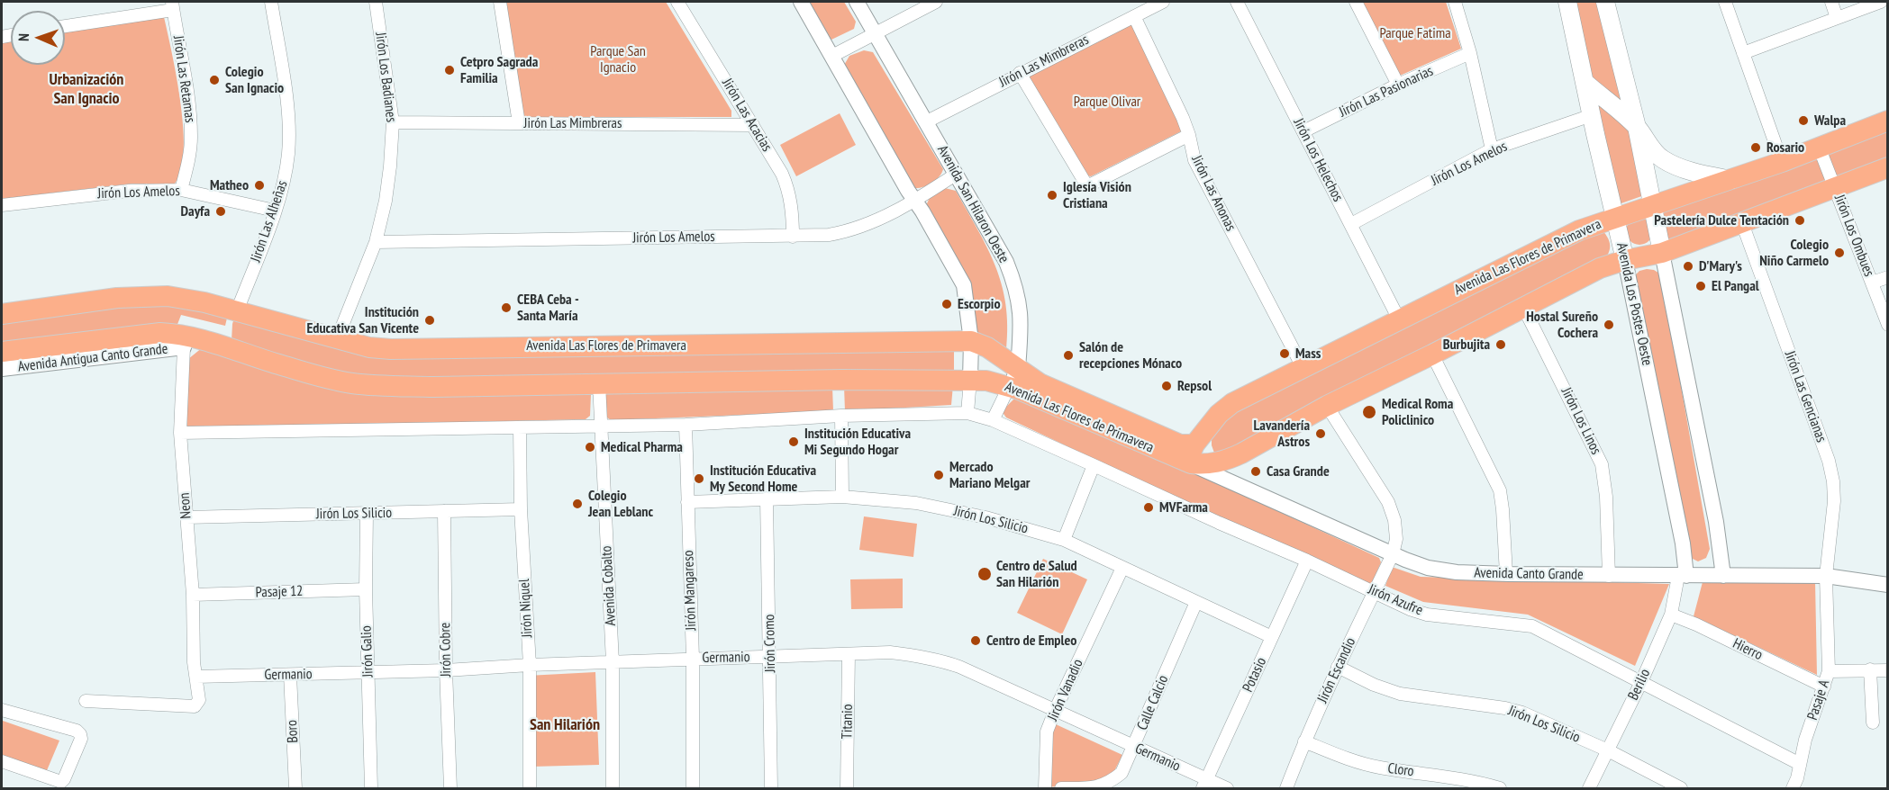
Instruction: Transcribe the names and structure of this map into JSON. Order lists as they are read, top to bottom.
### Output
{
  "streets": {
    "main road": ["Avenida Las Flores de Primavera", "Avenida Los Postes Oeste"],
    "street": [
      "Jirón Las Mimbreras",
      "Jirón Los Badianes",
      "Jirón Las Retamas",
      "Jirón Las Pasionarias",
      "Jirón Las Acacias",
      "Jirón Los Helechos",
      "Jirón Los Amelos",
      "Jirón Las Anonas",
      "Avenida San Hilaron Oeste",
      "Jirón Las Alheñas",
      "Jirón Los Ombues",
      "Avenida Antigua Canto Grande",
      "Jirón Las Gencianas",
      "Jirón Los Linos",
      "Neon",
      "Jirón Los Silicio",
      "Avenida Canto Grande",
      "Avenida Cobalto",
      "Jirón Mangareso",
      "Pasaje 12",
      "Jirón Azufre",
      "Jirón Niquel",
      "Jirón Cromo",
      "Jirón Cobre",
      "Hierro",
      "Jirón Galio",
      "Germanio",
      "Jirón Escandio",
      "Potasio",
      "Berilio",
      "Jirón Vanadio",
      "Pasaje A",
      "Calle Calcio",
      "Titanio",
      "Boro",
      "Cloro"
    ]
  },
  "crossings": [
    ["Jirón Las Mimbreras", "Jirón Los Badianes"],
    ["Jirón Las Mimbreras", "Jirón Las Acacias"],
    ["Jirón Las Mimbreras", "Jirón Las Anonas"],
    ["Jirón Las Mimbreras", "Avenida San Hilaron Oeste"],
    ["Jirón Los Badianes", "Jirón Los Amelos"],
    ["Jirón Los Badianes", "Avenida Las Flores de Primavera"],
    ["Jirón Las Retamas", "Jirón Los Amelos"],
    ["Jirón Las Pasionarias", "Jirón Los Helechos"],
    ["Jirón Las Acacias", "Jirón Los Amelos"],
    ["Jirón Los Helechos", "Jirón Los Amelos"],
    ["Jirón Los Helechos", "Avenida Las Flores de Primavera"],
    ["Jirón Los Amelos", "Avenida San Hilaron Oeste"],
    ["Jirón Los Amelos", "Jirón Las Alheñas"],
    ["Jirón Los Amelos", "Avenida Los Postes Oeste"],
    ["Jirón Las Anonas", "Avenida Las Flores de Primavera"],
    ["Avenida San Hilaron Oeste", "Avenida Las Flores de Primavera"],
    ["Avenida San Hilaron Oeste", "Jirón Azufre"],
    ["Jirón Las Alheñas", "Avenida Las Flores de Primavera"],
    ["Jirón Los Ombues", "Avenida Las Flores de Primavera"],
    ["Avenida Las Flores de Primavera", "Avenida Los Postes Oeste"],
    ["Avenida Las Flores de Primavera", "Avenida Antigua Canto Grande"],
    ["Avenida Las Flores de Primavera", "Jirón Las Gencianas"],
    ["Avenida Las Flores de Primavera", "Jirón Los Linos"],
    ["Avenida Las Flores de Primavera", "Neon"],
    ["Avenida Las Flores de Primavera", "Avenida Canto Grande"],
    ["Avenida Las Flores de Primavera", "Avenida Cobalto"],
    ["Avenida Los Postes Oeste", "Avenida Canto Grande"],
    ["Avenida Los Postes Oeste", "Berilio"],
    ["Avenida Antigua Canto Grande", "Neon"],
    ["Jirón Las Gencianas", "Avenida Canto Grande"],
    ["Jirón Las Gencianas", "Pasaje A"],
    ["Jirón Los Linos", "Avenida Canto Grande"],
    ["Neon", "Jirón Los Silicio"],
    ["Neon", "Pasaje 12"],
    ["Neon", "Jirón Azufre"],
    ["Neon", "Germanio"],
    ["Jirón Los Silicio", "Jirón Mangareso"],
    ["Jirón Los Silicio", "Jirón Niquel"],
    ["Jirón Los Silicio", "Jirón Cromo"],
    ["Jirón Los Silicio", "Jirón Cobre"],
    ["Jirón Los Silicio", "Jirón Galio"],
    ["Jirón Los Silicio", "Jirón Escandio"],
    ["Jirón Los Silicio", "Potasio"],
    ["Jirón Los Silicio", "Berilio"],
    ["Jirón Los Silicio", "Jirón Vanadio"],
    ["Jirón Los Silicio", "Calle Calcio"],
    ["Avenida Canto Grande", "Jirón Escandio"],
    ["Avenida Canto Grande", "Berilio"],
    ["Avenida Canto Grande", "Pasaje A"],
    ["Avenida Cobalto", "Jirón Azufre"],
    ["Avenida Cobalto", "Germanio"],
    ["Jirón Mangareso", "Jirón Azufre"],
    ["Jirón Mangareso", "Germanio"],
    ["Pasaje 12", "Jirón Galio"],
    ["Jirón Azufre", "Jirón Niquel"],
    ["Jirón Azufre", "Jirón Escandio"],
    ["Jirón Azufre", "Potasio"],
    ["Jirón Azufre", "Berilio"],
    ["Jirón Azufre", "Pasaje A"],
    ["Jirón Niquel", "Germanio"],
    ["Jirón Cromo", "Germanio"],
    ["Jirón Cobre", "Germanio"],
    ["Hierro", "Berilio"],
    ["Hierro", "Pasaje A"],
    ["Jirón Galio", "Germanio"],
    ["Germanio", "Potasio"],
    ["Germanio", "Jirón Vanadio"],
    ["Germanio", "Calle Calcio"],
    ["Germanio", "Titanio"],
    ["Germanio", "Boro"],
    ["Jirón Escandio", "Cloro"]
  ],
  "districts": ["Urbanización San Ignacio", "San Hilarión"],
  "parks": ["Parque Fatima", "Parque San Ignacio", "Parque Olivar"],
  "places": [
    "Cetpro Sagrada Familia",
    "Colegio San Ignacio",
    "Walpa",
    "Rosario",
    "Matheo",
    "Iglesía Visión Cristiana",
    "Dayfa",
    "Pastelería Dulce Tentación",
    "Colegio Niño Carmelo",
    "D'Mary's",
    "El Pangal",
    "Escorpio",
    "CEBA Ceba - Santa María",
    "Institución Educativa San Vicente",
    "Hostal Sureño Cochera",
    "Burbujita",
    "Mass",
    "Salón de recepciones Mónaco",
    "Repsol",
    "Medical Roma Policlinico",
    "Lavandería Astros",
    "Institución Educativa Mi Segundo Hogar",
    "Medical Pharma",
    "Casa Grande",
    "Mercado Mariano Melgar",
    "Institución Educativa My Second Home",
    "Colegio Jean Leblanc",
    "MVFarma",
    "Centro de Salud San Hilarión",
    "Centro de Empleo"
  ],
  "north": "left"
}
